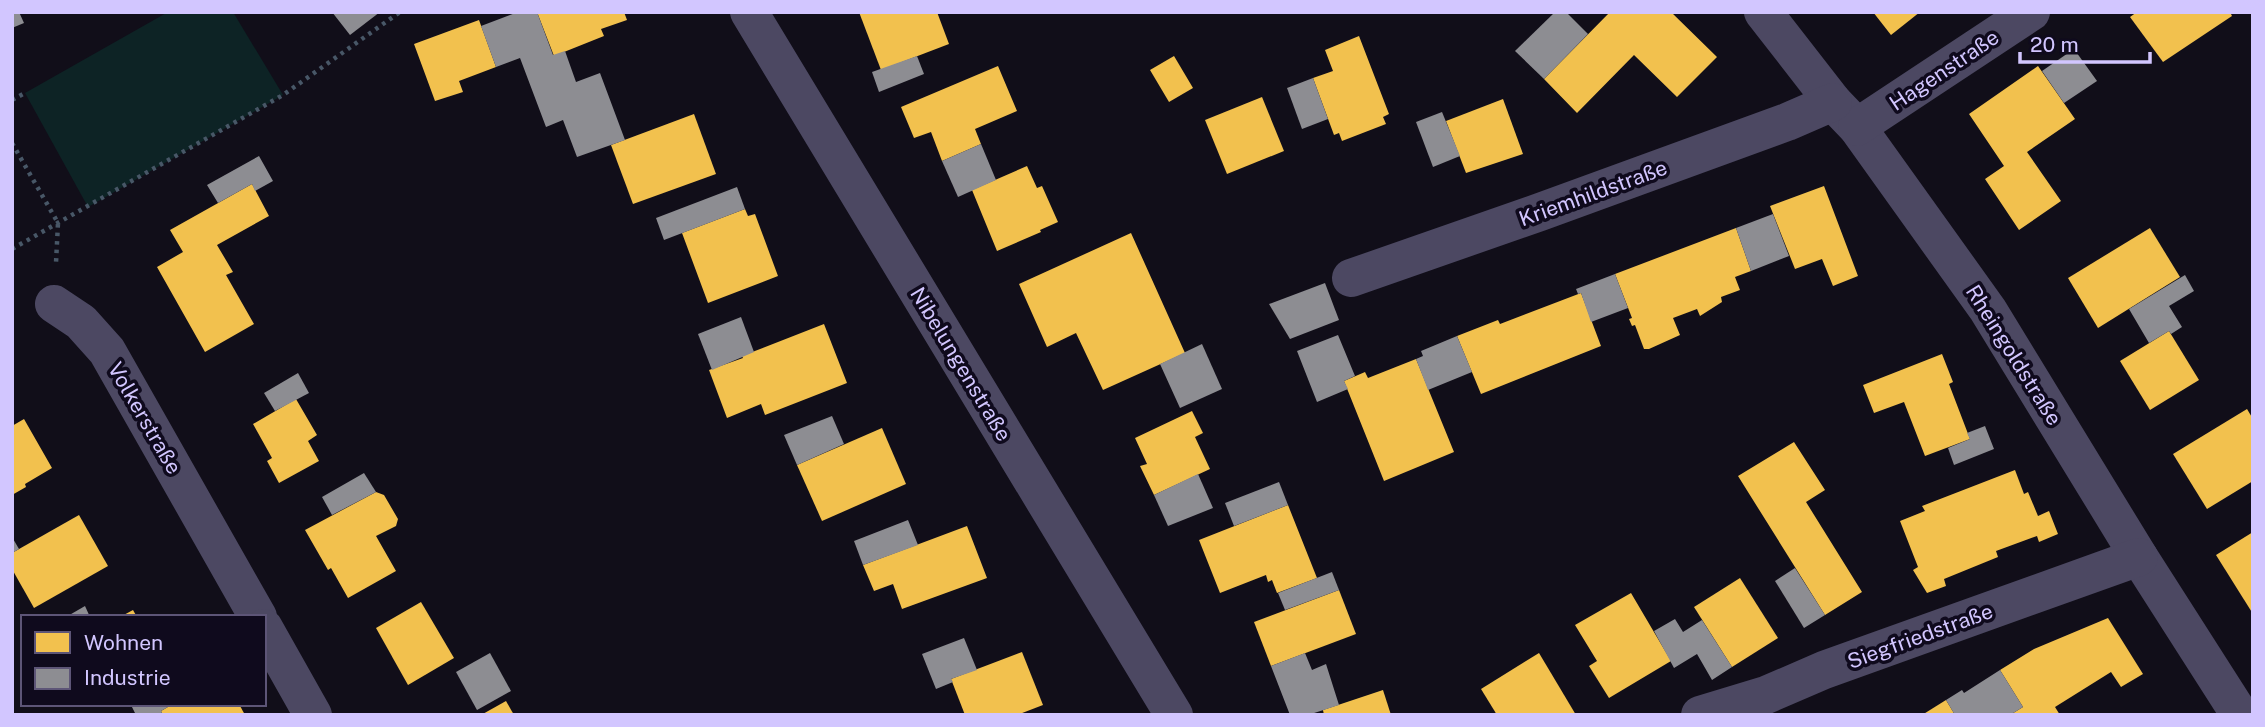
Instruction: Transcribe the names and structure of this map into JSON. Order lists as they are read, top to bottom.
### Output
{
  "streets": {
    "street": [
      "Hagenstraße",
      "Kriemhildstraße",
      "Rheingoldstraße",
      "Nibelungenstraße",
      "Volkerstraße",
      "Siegfriedstraße"
    ]
  },
  "crossings": [
    ["Hagenstraße", "Kriemhildstraße"],
    ["Hagenstraße", "Rheingoldstraße"],
    ["Kriemhildstraße", "Rheingoldstraße"],
    ["Rheingoldstraße", "Siegfriedstraße"]
  ],
  "legend": ["Wohnen", "Industrie"],
  "scale_bar": "20 m"
}
